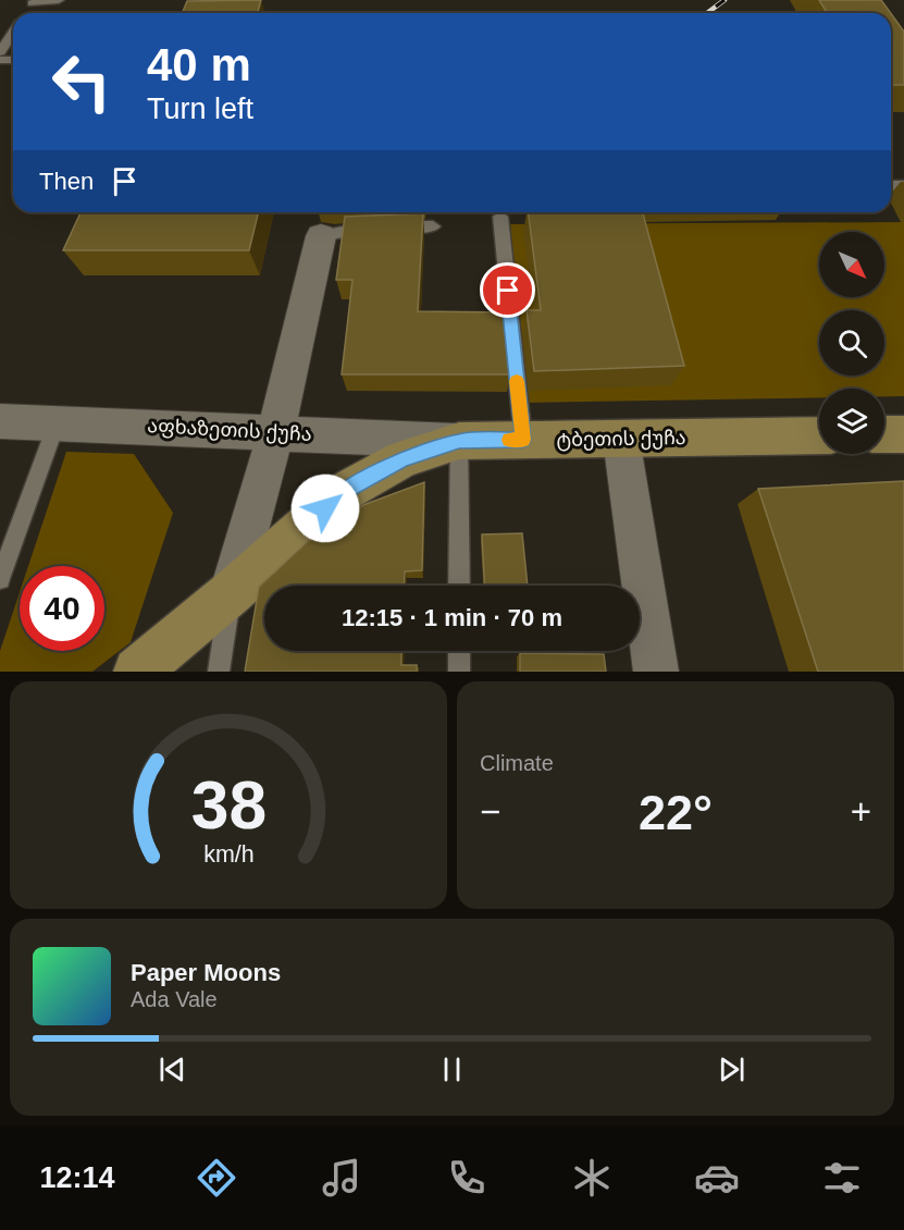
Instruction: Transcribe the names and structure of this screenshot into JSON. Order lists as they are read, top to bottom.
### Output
{
  "streets": {
    "street": ["აფხაზეთის ქუჩა", "ტბეთის ქუჩა"]
  },
  "crossings": [
    ["აფხაზეთის ქუჩა", "ტბეთის ქუჩა"]
  ],
  "north": "bottom right",
  "page": {
    "turn": ["40 m", "Turn left"],
    "then": "Then",
    "limit": "40",
    "trip": "12:15 · 1 min · 70 m",
    "tile": "Climate",
    "heat": ["−", "22°", "+"],
    "song": ["Paper Moons", "Ada Vale"],
    "tabs": "12:14",
    "gauge": ["38", "km/h"]
  }
}
